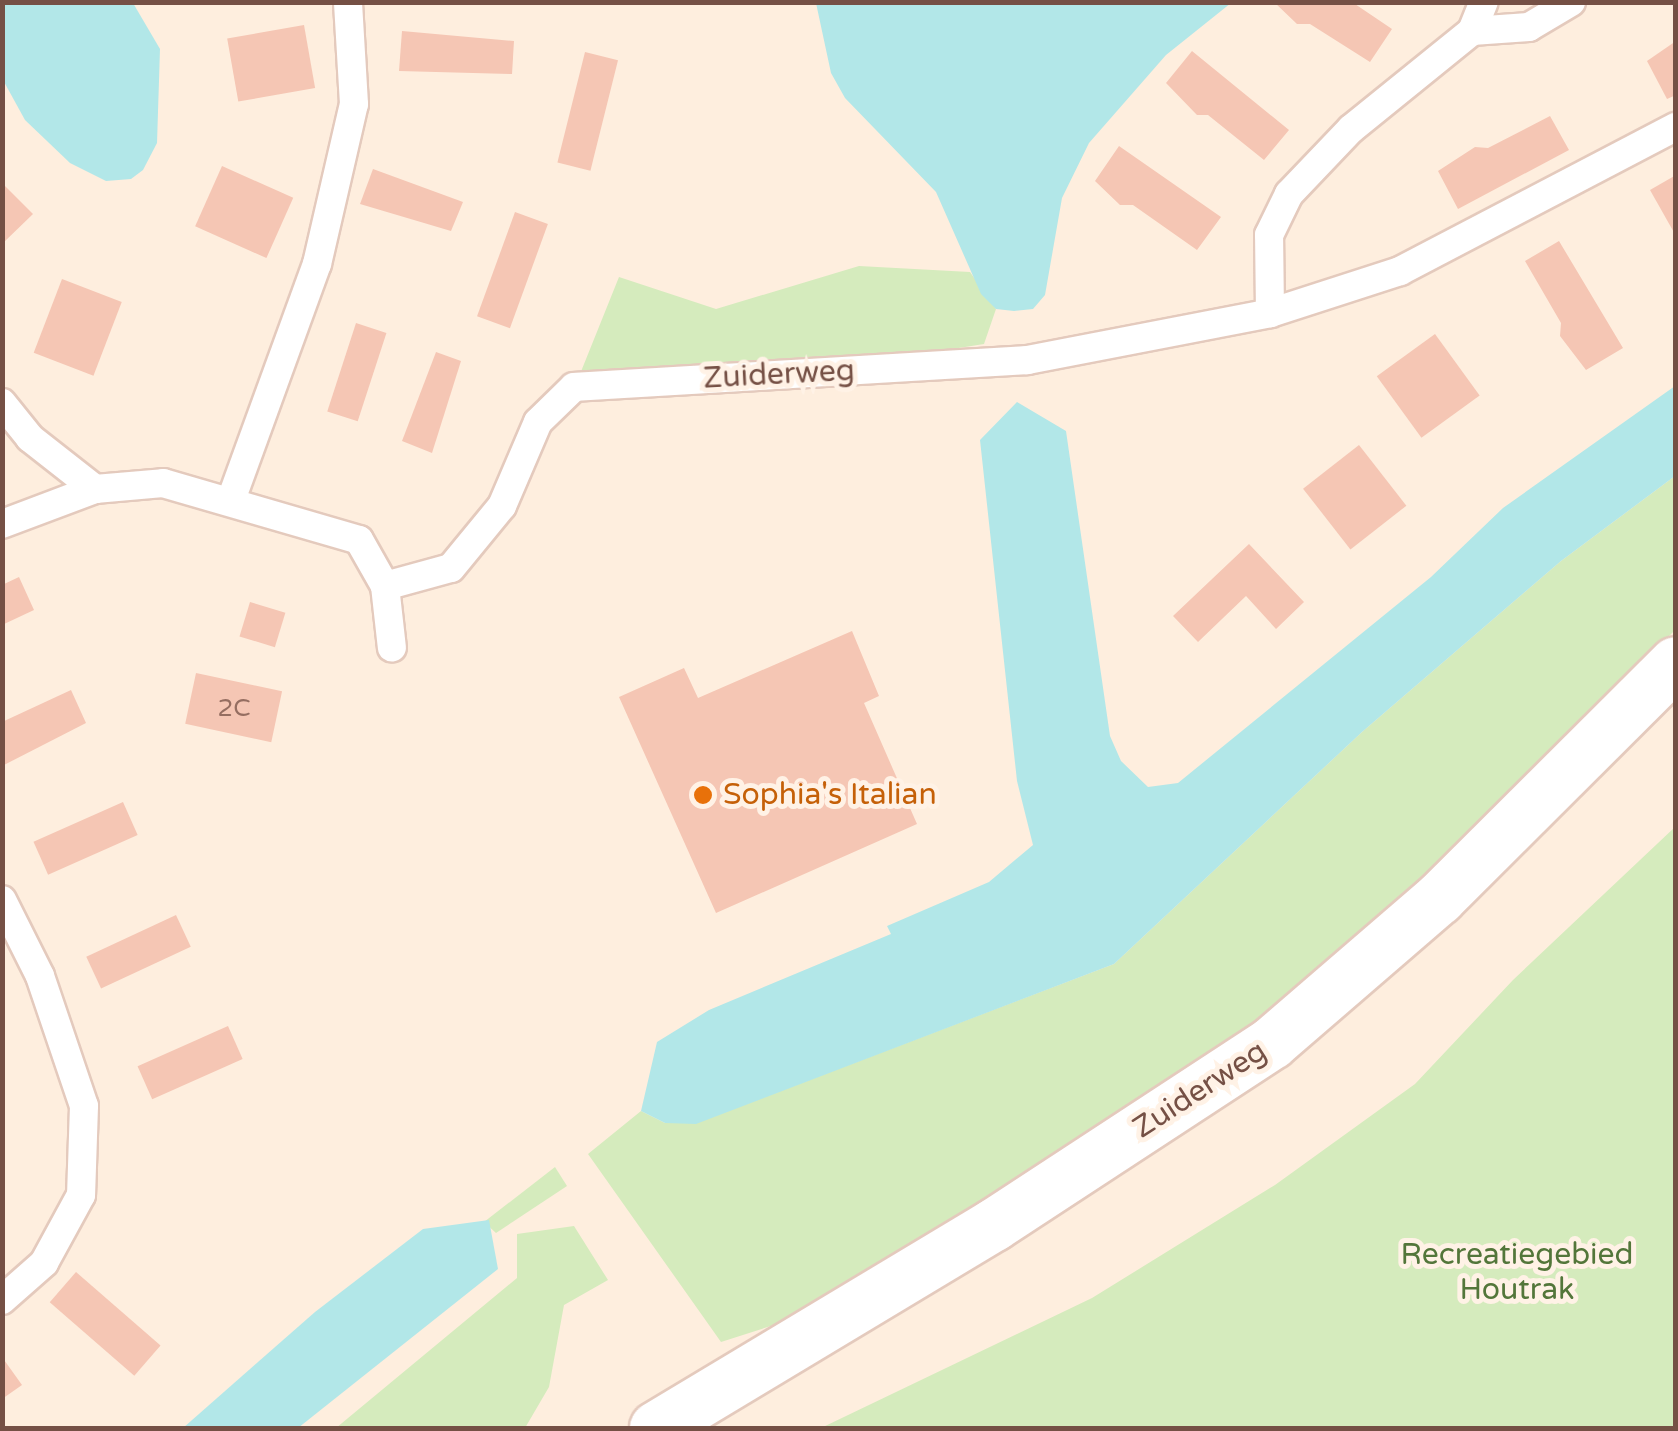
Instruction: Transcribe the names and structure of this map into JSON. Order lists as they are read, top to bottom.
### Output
{
  "streets": {
    "street": ["Zuiderweg"]
  },
  "parks": ["Recreatiegebied Houtrak"],
  "places": ["Sophia's Italian"],
  "house_numbers": ["2C"]
}
